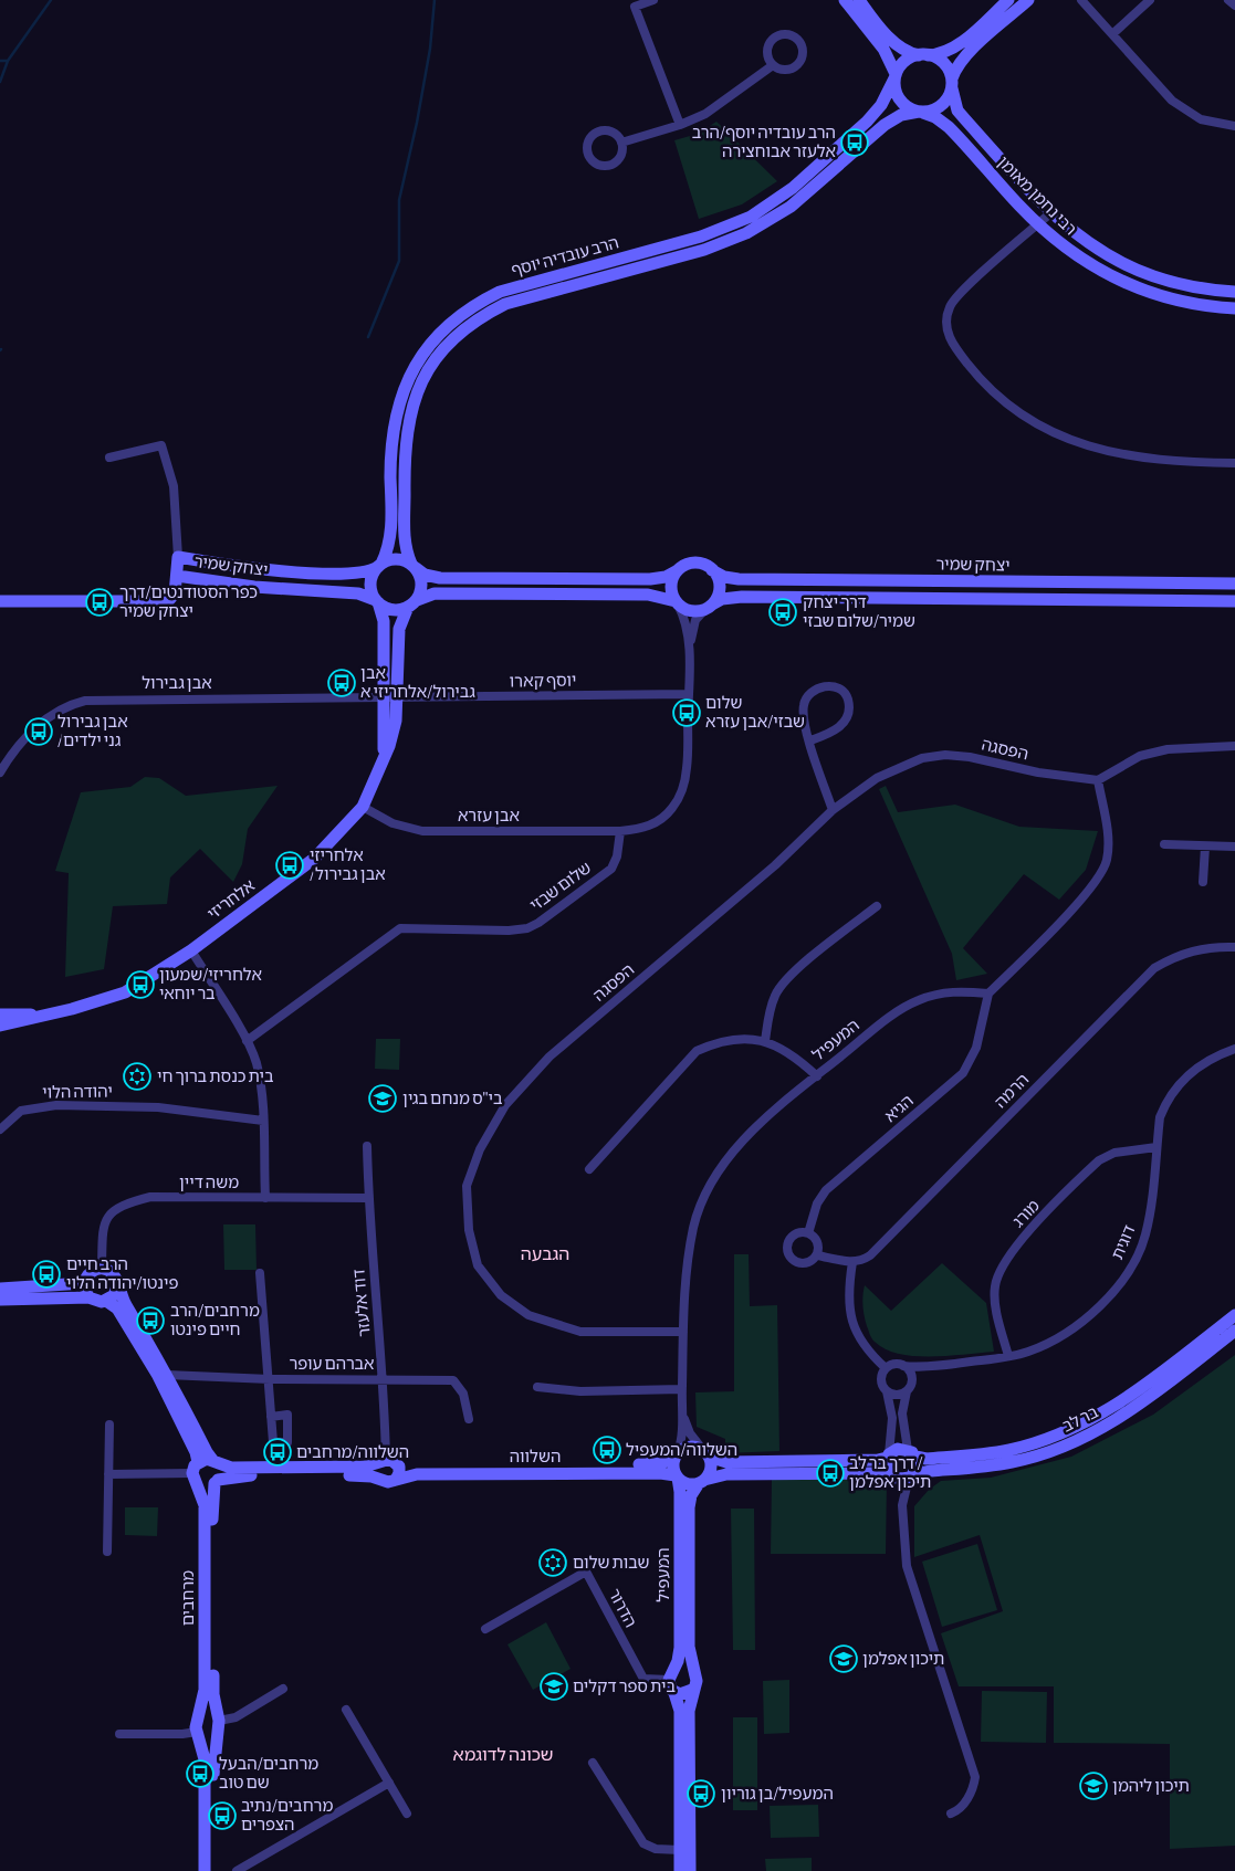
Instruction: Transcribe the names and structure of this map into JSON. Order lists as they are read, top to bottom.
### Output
{
  "streets": {
    "street": [
      "רבי נחמן מאומן",
      "הרב עובדיה יוסף",
      "יצחק שמיר",
      "יוסף קארו",
      "אבן גבירול",
      "הפסגה",
      "אבן עזרא",
      "שלום שבזי",
      "אלחריזי",
      "המעפיל",
      "הרמה",
      "יהודה הלוי",
      "הגיא",
      "משה דיין",
      "מורג",
      "דוגית",
      "דוד אלעזר",
      "אברהם עופר",
      "בר לב",
      "השלווה",
      "מרחבים",
      "הדרור"
    ]
  },
  "crossings": [
    ["רבי נחמן מאומן", "הרב עובדיה יוסף"],
    ["הרב עובדיה יוסף", "יצחק שמיר"],
    ["הרב עובדיה יוסף", "אלחריזי"],
    ["יצחק שמיר", "אלחריזי"],
    ["יוסף קארו", "אבן גבירול"],
    ["יוסף קארו", "אלחריזי"],
    ["אבן גבירול", "אלחריזי"],
    ["הפסגה", "המעפיל"],
    ["אבן עזרא", "שלום שבזי"],
    ["אבן עזרא", "אלחריזי"],
    ["המעפיל", "הגיא"],
    ["המעפיל", "השלווה"],
    ["המעפיל", "הדרור"],
    ["משה דיין", "דוד אלעזר"],
    ["משה דיין", "מרחבים"],
    ["מורג", "דוגית"],
    ["דוד אלעזר", "אברהם עופר"],
    ["דוד אלעזר", "השלווה"],
    ["השלווה", "מרחבים"]
  ],
  "districts": ["הגבעה", "שכונה לדוגמא"],
  "places": {
    "bus stop": [
      "הרב עובדיה יוסף/הרב אלעזר אבוחצירה",
      "כפר הסטודנטים/דרך יצחק שמיר",
      "דרך יצחק שמיר/שלום שבזי",
      "אבן גבירול/אלחריזי א",
      "שלום שבזי/אבן עזרא",
      "אבן גבירול /גני ילדים",
      "אלחריזי /אבן גבירול",
      "אלחריזי/שמעון בר יוחאי",
      "הרב חיים פינטו/יהודה הלוי",
      "מרחבים/הרב חיים פינטו",
      "השלווה/המעפיל",
      "השלווה/מרחבים",
      "דרך בר לב / תיכון אפלמן",
      "מרחבים/הבעל שם טוב",
      "המעפיל/בן גוריון",
      "מרחבים/נתיב הצפרים"
    ],
    "synagogue": ["בית כנסת ברוך חי", "שבות שלום"],
    "school or university": [
      "בי\"ס מנחם בגין",
      "תיכון אפלמן",
      "בית ספר דקלים",
      "תיכון ליהמן"
    ]
  }
}
